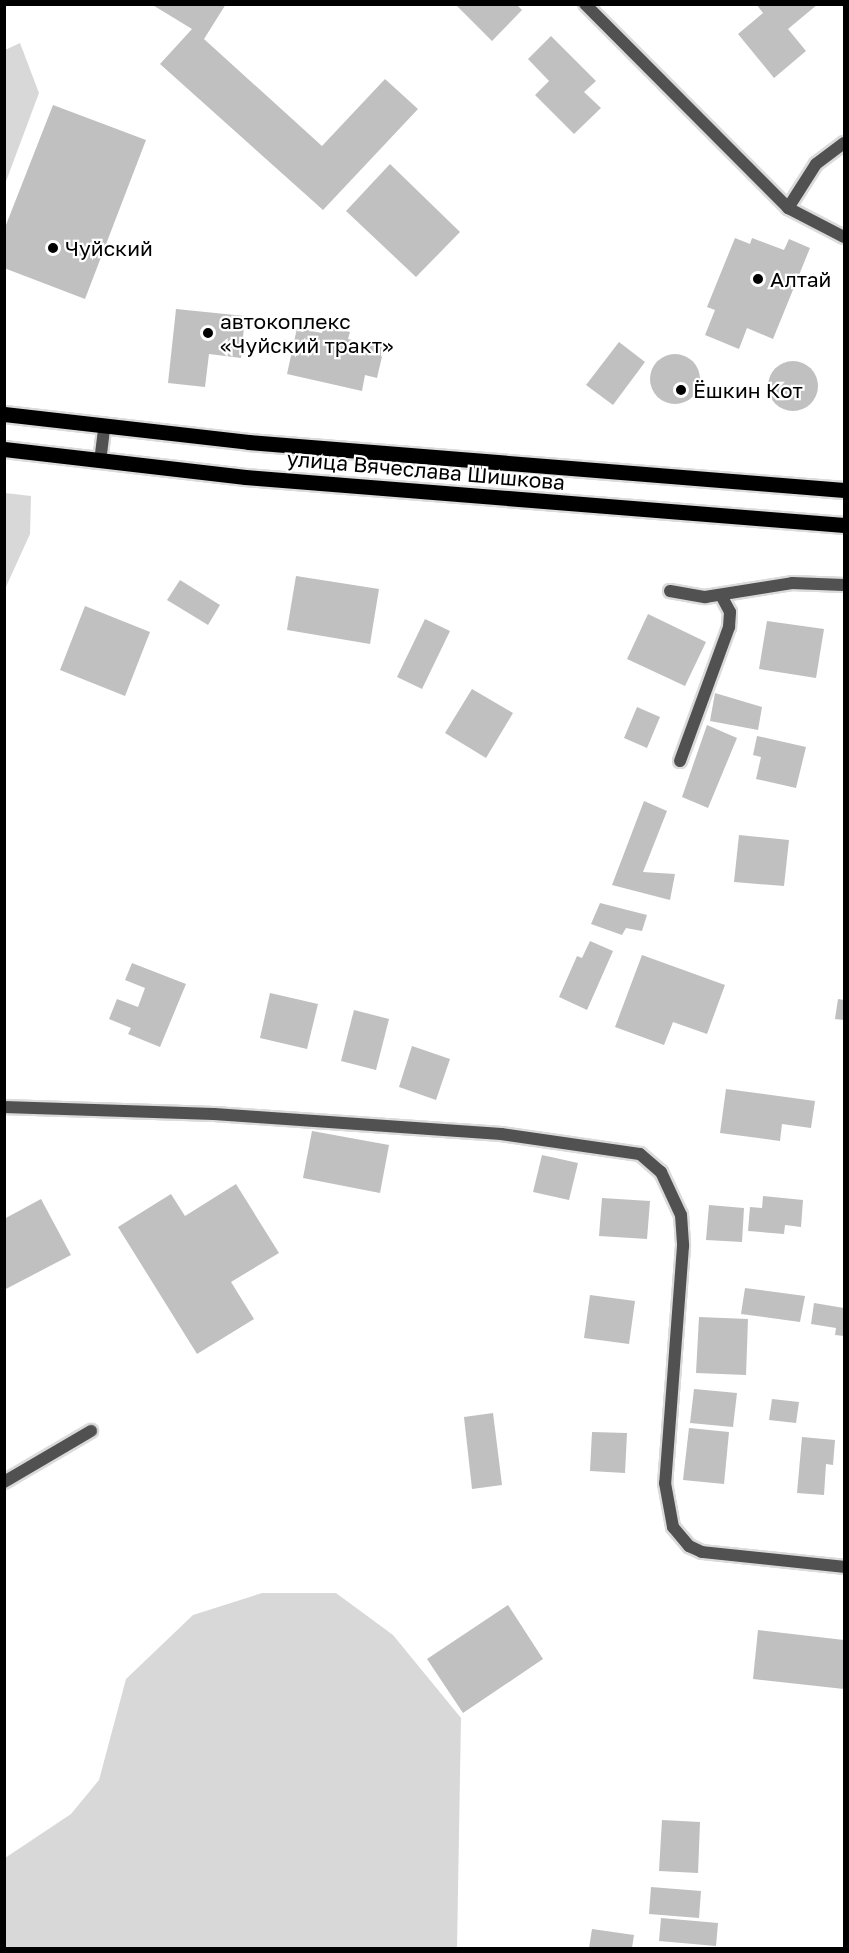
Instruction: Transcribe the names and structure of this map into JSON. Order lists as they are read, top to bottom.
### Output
{
  "streets": {
    "main road": ["улица Вячеслава Шишкова"]
  },
  "places": [
    "Чуйский",
    "Алтай",
    "автокоплекс «Чуйский тракт»",
    "Ёшкин Кот"
  ]
}
